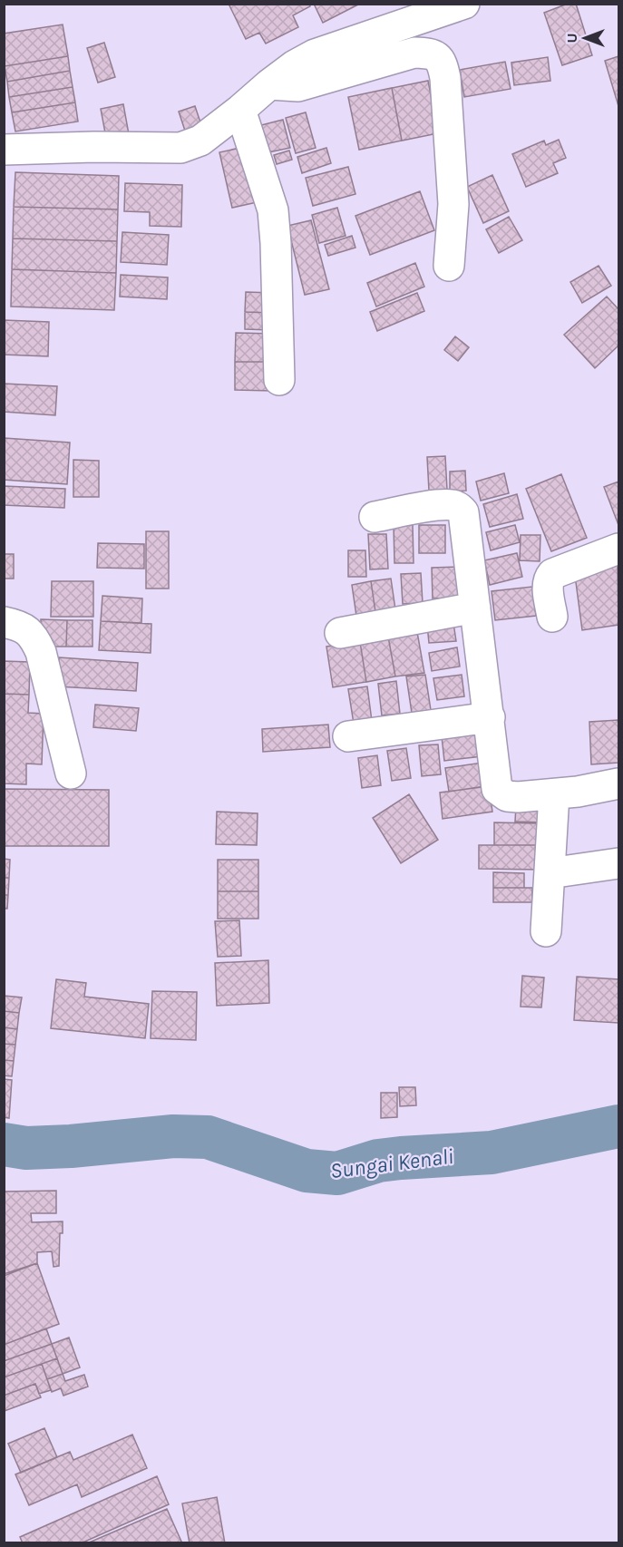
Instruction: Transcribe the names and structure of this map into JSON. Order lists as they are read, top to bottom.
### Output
{
  "water": ["Sungai Kenali"],
  "north": "left"
}
